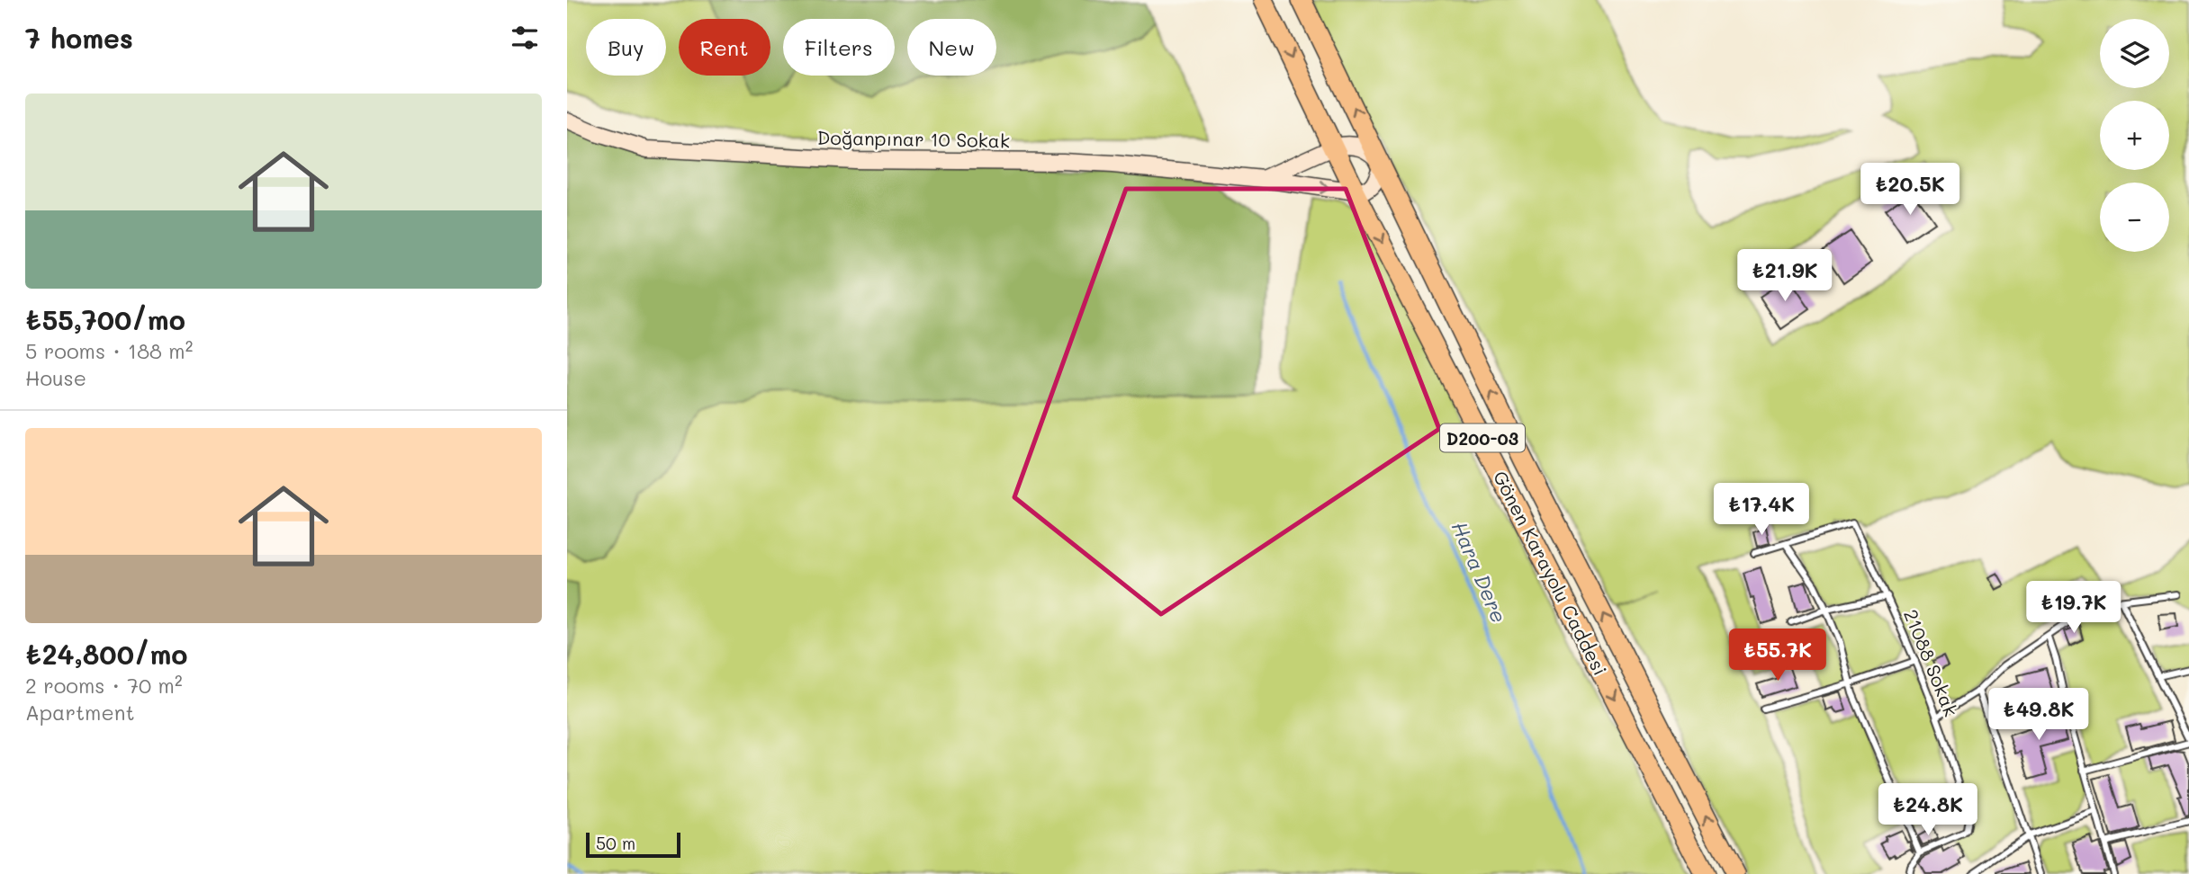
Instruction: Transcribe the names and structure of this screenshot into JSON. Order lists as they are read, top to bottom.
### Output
{
  "streets": {
    "highway": ["D200-03", "Gönen Karayolu Caddesi"],
    "street": ["Doğanpınar 10 Sokak"],
    "lane": ["21088 Sokak"]
  },
  "crossings": [
    ["Doğanpınar 10 Sokak", "Gönen Karayolu Caddesi"]
  ],
  "water": ["Hara Dere"],
  "scale_bar": "50 m",
  "page": {
    "heading": "7 homes",
    "map_buttons": ["+", "−"],
    "chip": [
      "Buy",
      "Rent",
      "Filters",
      "New"
    ],
    "list": [
      {
        "name": "₺55,700/mo",
        "note": "5 rooms · 188 m² · House"
      },
      {
        "name": "₺24,800/mo",
        "note": "2 rooms · 70 m² · Apartment"
      }
    ],
    "price": [
      "₺20.5K",
      "₺21.9K",
      "₺17.4K",
      "₺19.7K",
      "₺55.7K",
      "₺49.8K",
      "₺24.8K"
    ],
    "scale": "50 m"
  }
}
